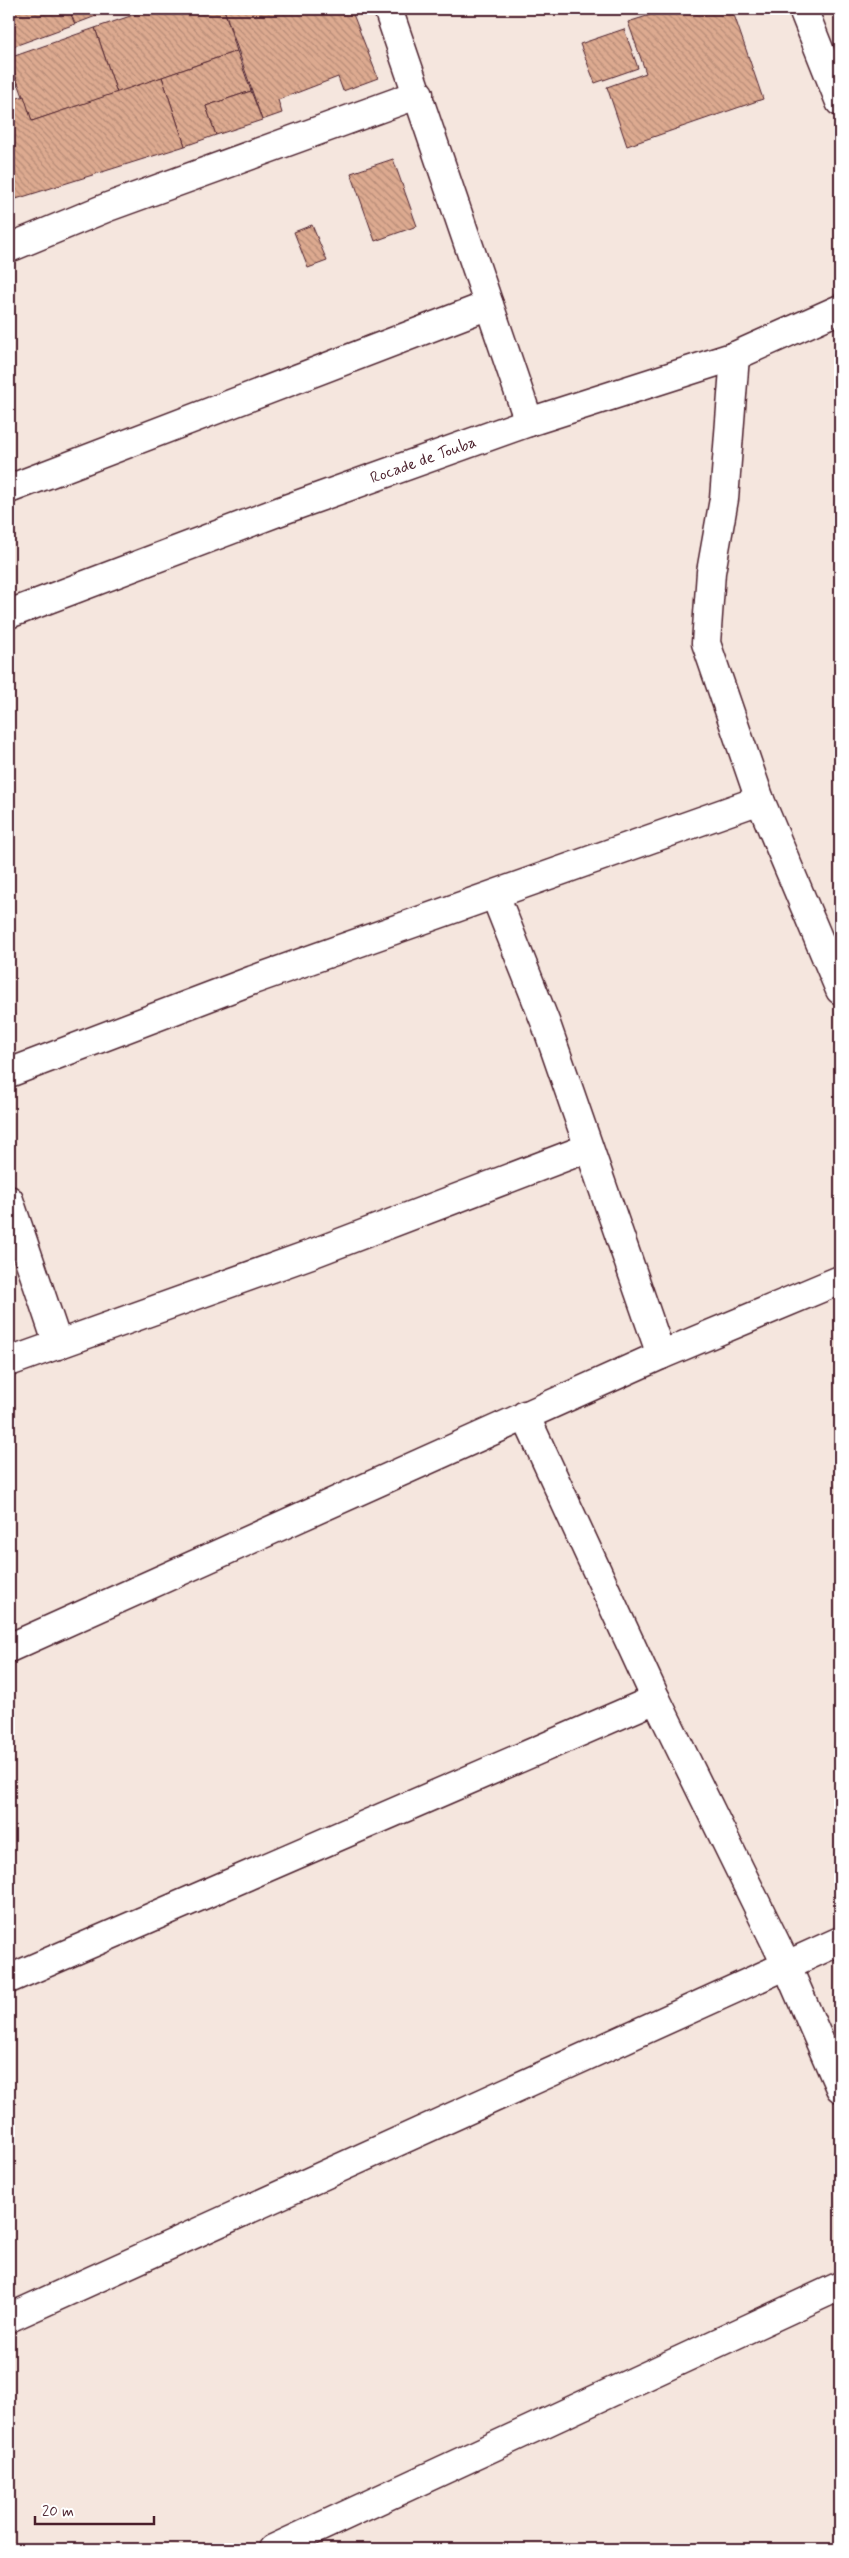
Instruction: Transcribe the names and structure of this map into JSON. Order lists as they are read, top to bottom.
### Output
{
  "streets": {
    "street": ["Rocade de Touba"]
  },
  "scale_bar": "20 m"
}
